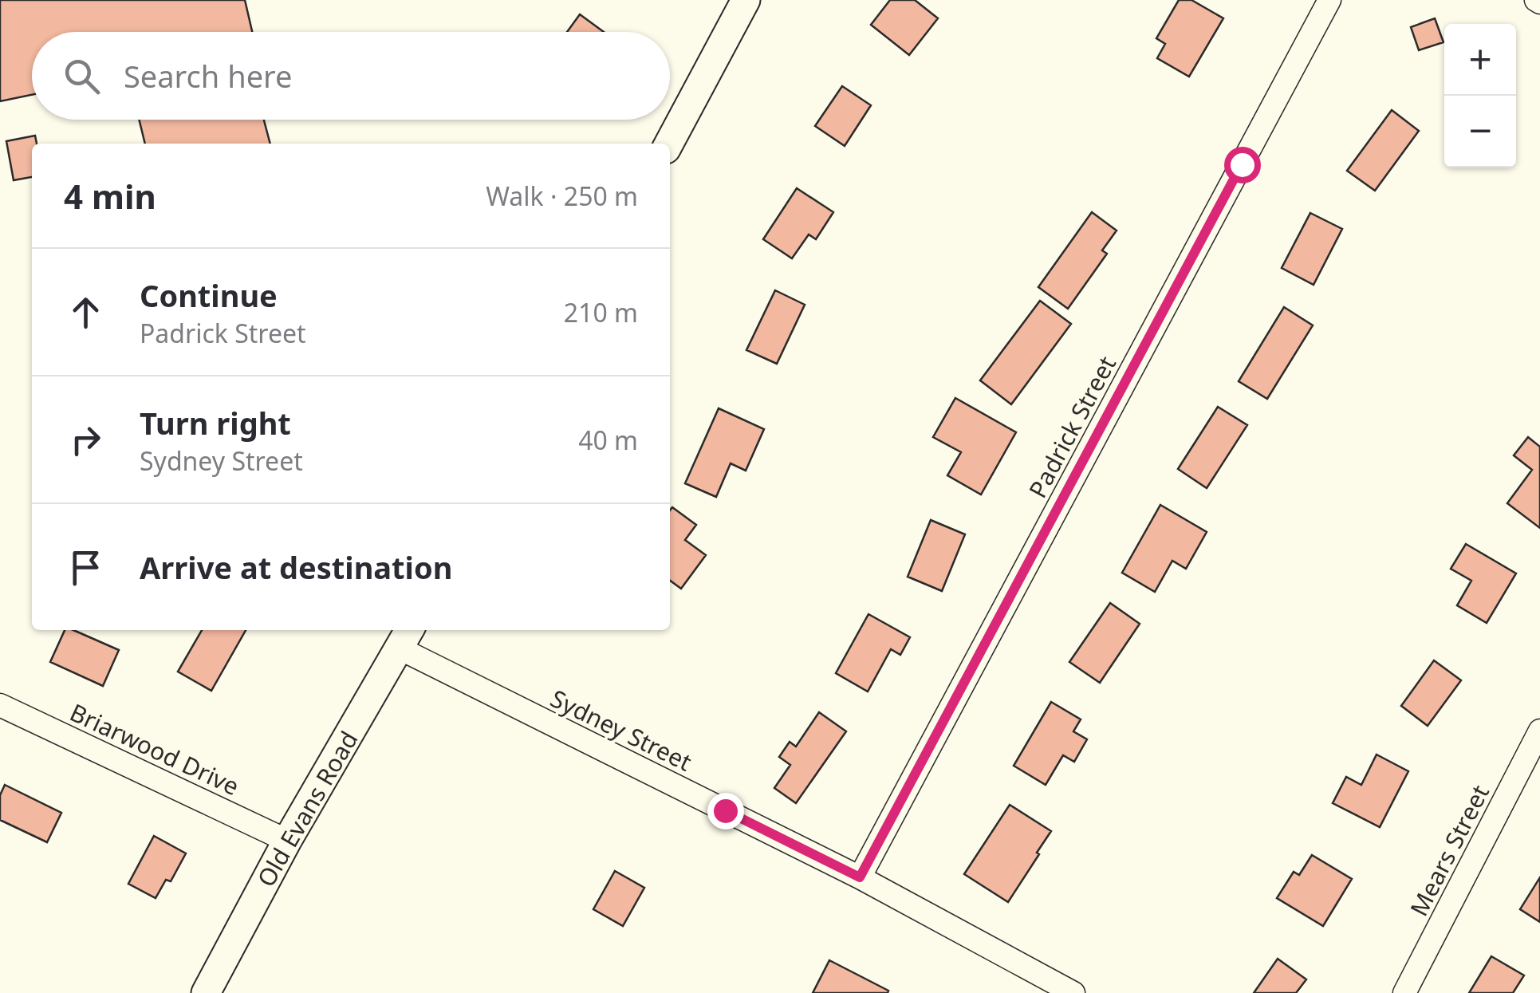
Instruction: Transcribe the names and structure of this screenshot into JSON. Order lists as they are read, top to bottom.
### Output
{
  "streets": {
    "street": [
      "Padrick Street",
      "Sydney Street",
      "Briarwood Drive",
      "Old Evans Road",
      "Mears Street"
    ]
  },
  "crossings": [
    ["Padrick Street", "Sydney Street"],
    ["Sydney Street", "Old Evans Road"],
    ["Briarwood Drive", "Old Evans Road"]
  ],
  "page": {
    "map_buttons": ["+", "−"],
    "search": "Search here",
    "heading": ["4 min", "Walk · 250 m"],
    "list": [
      ["Continue", "Padrick Street", "210 m"],
      ["Turn right", "Sydney Street", "40 m"],
      "Arrive at destination"
    ]
  }
}
